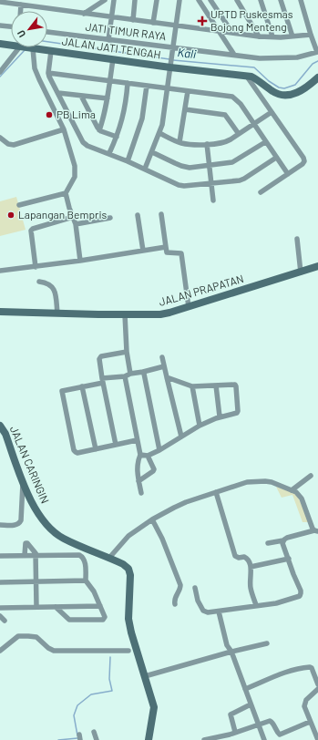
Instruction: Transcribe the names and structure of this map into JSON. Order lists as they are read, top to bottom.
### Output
{
  "streets": {
    "main road": ["JALAN JATI TENGAH", "JALAN PRAPATAN", "JALAN CARINGIN"],
    "street": ["JATI TIMUR RAYA"]
  },
  "water": ["Kali"],
  "places": {
    "health": ["UPTD Puskesmas Bojong Menteng"],
    "other": ["PB Lima", "Lapangan Bempris"]
  },
  "north": "bottom left"
}
